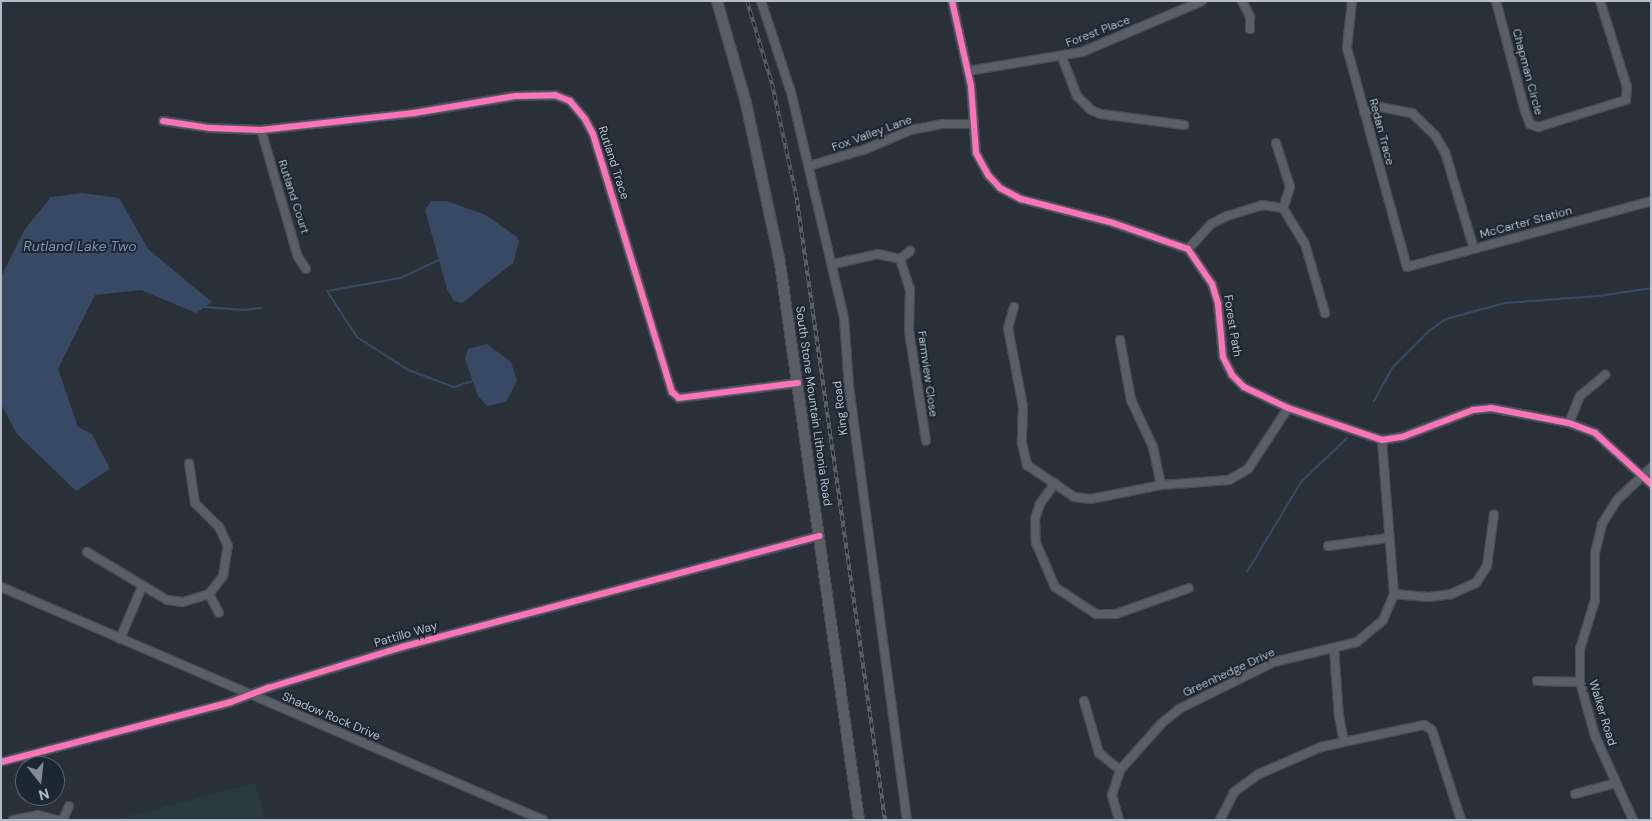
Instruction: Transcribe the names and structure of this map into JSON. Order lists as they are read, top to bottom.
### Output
{
  "streets": {
    "main road": ["South Stone Mountain Lithonia Road"],
    "street": [
      "Forest Place",
      "Chapman Circle",
      "Redan Trace",
      "Fox Valley Lane",
      "Rutland Trace",
      "Rutland Court",
      "McCarter Station",
      "Forest Path",
      "Farmview Close",
      "King Road",
      "Pattillo Way",
      "Greenhedge Drive",
      "Walker Road",
      "Shadow Rock Drive"
    ]
  },
  "crossings": [
    ["Redan Trace", "McCarter Station"],
    ["Fox Valley Lane", "King Road"],
    ["Rutland Trace", "Rutland Court"],
    ["Rutland Trace", "South Stone Mountain Lithonia Road"],
    ["Forest Path", "Greenhedge Drive"],
    ["Forest Path", "Walker Road"],
    ["South Stone Mountain Lithonia Road", "Pattillo Way"],
    ["Pattillo Way", "Shadow Rock Drive"]
  ],
  "water": ["Rutland Lake Two"],
  "north": "bottom"
}
